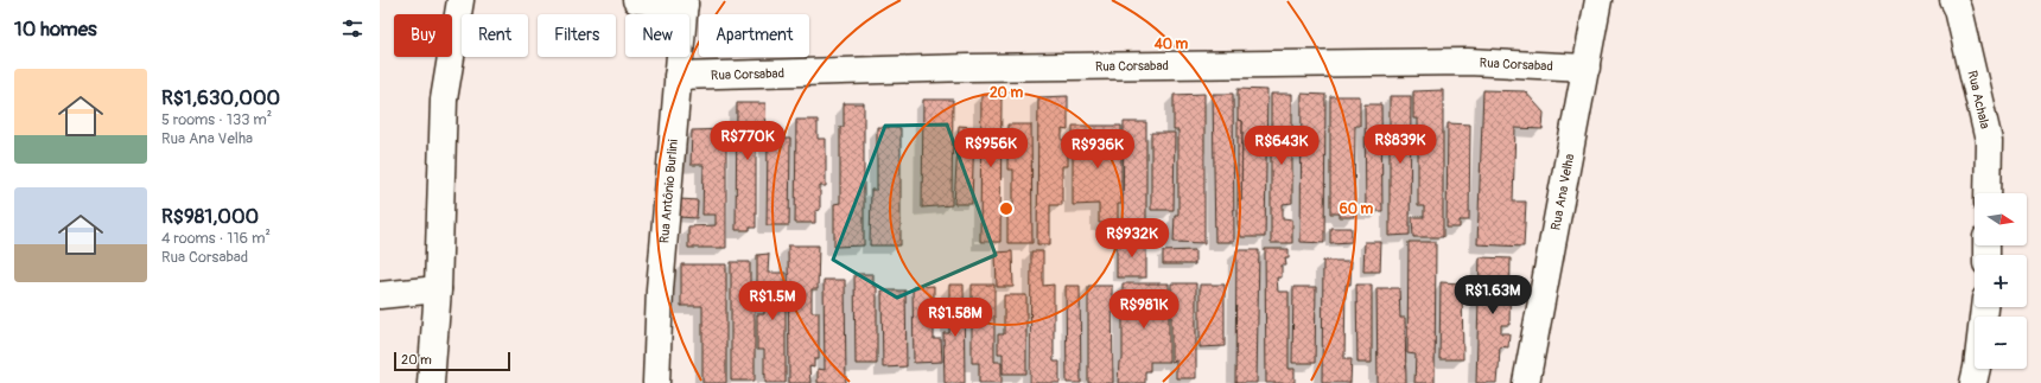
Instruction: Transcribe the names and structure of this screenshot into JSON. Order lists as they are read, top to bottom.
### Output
{
  "streets": {
    "street": [
      "Rua Corsabad",
      "Rua Achala",
      "Rua Antônio Burlini",
      "Rua Ana Velha"
    ]
  },
  "crossings": [
    ["Rua Corsabad", "Rua Antônio Burlini"],
    ["Rua Corsabad", "Rua Ana Velha"]
  ],
  "scale_bar": "20 m",
  "north": "right",
  "page": {
    "heading": "10 homes",
    "chip": [
      "Buy",
      "Rent",
      "Filters",
      "New",
      "Apartment"
    ],
    "list": [
      {
        "name": "R$1,630,000",
        "note": "5 rooms · 133 m² · Rua Ana Velha"
      },
      {
        "name": "R$981,000",
        "note": "4 rooms · 116 m² · Rua Corsabad"
      }
    ],
    "price": [
      "R$770K",
      "R$839K",
      "R$643K",
      "R$956K",
      "R$936K",
      "R$932K",
      "R$1.63M",
      "R$1.5M",
      "R$981K",
      "R$1.58M"
    ],
    "map_buttons": ["+", "−"],
    "scale": "20 m"
  },
  "rings": ["40 m", "20 m", "60 m"]
}
